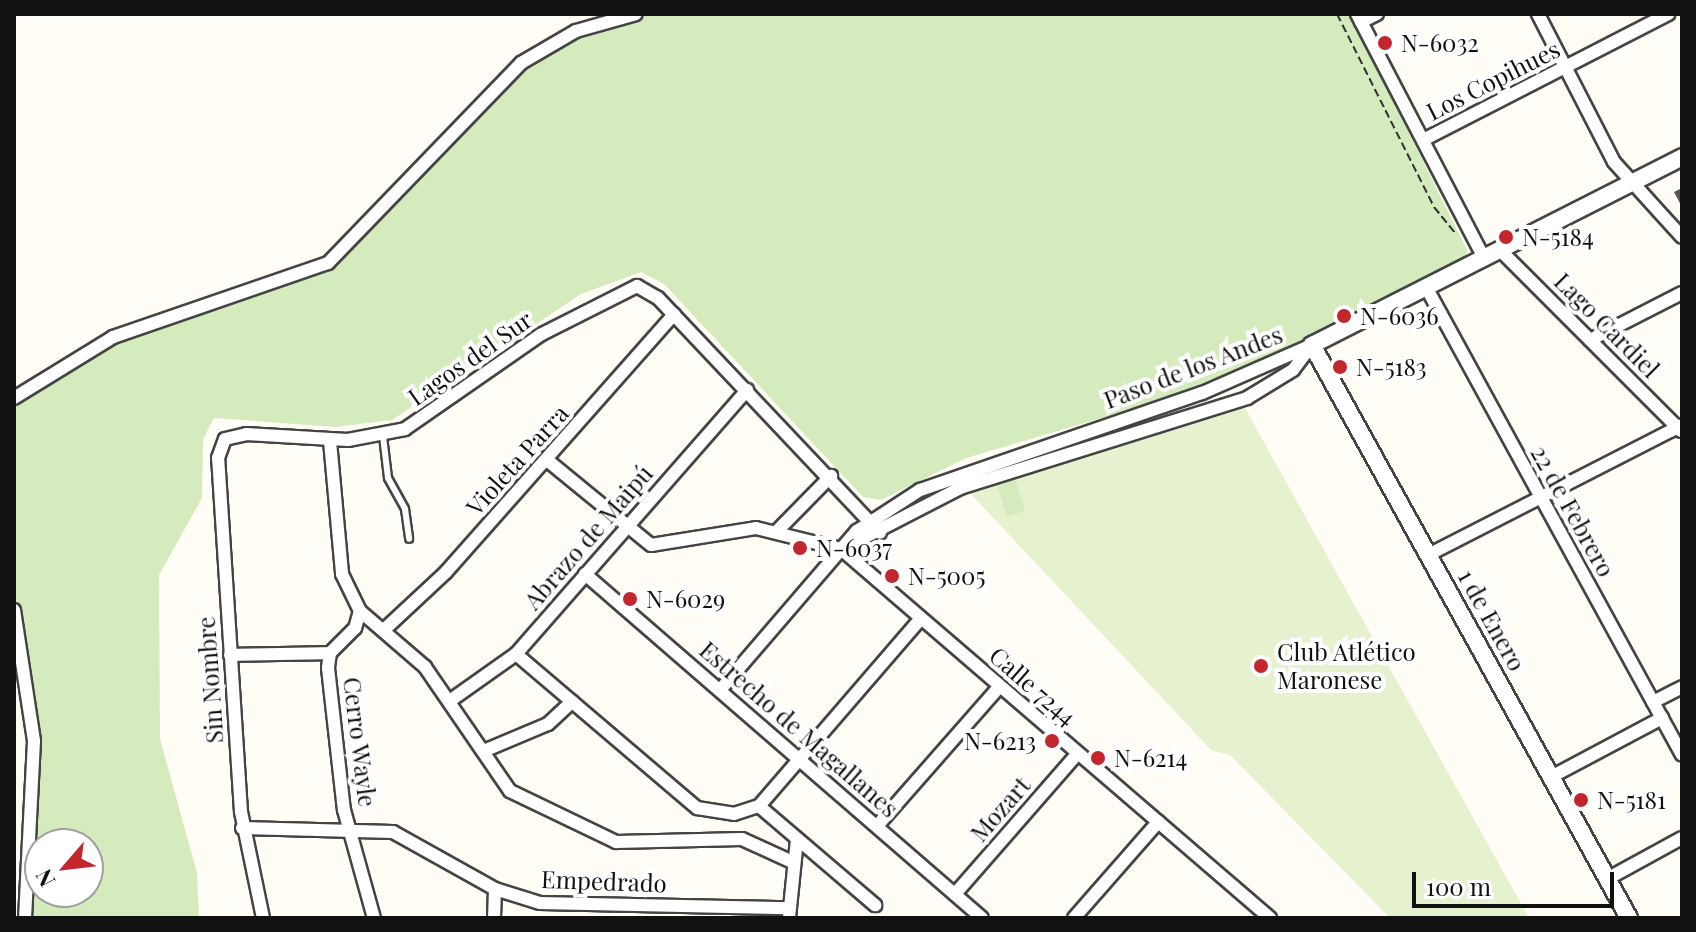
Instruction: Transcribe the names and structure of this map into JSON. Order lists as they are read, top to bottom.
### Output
{
  "streets": {
    "street": [
      "Los Copihues",
      "Lago Cardiel",
      "Lagos del Sur",
      "Paso de los Andes",
      "Violeta Parra",
      "22 de Febrero",
      "Abrazo de Maipú",
      "1 de Enero",
      "Sin Nombre",
      "Calle 7244",
      "Estrecho de Magallanes",
      "Cerro Wayle",
      "Mozart",
      "Empedrado"
    ]
  },
  "crossings": [
    ["Lagos del Sur", "Violeta Parra"],
    ["Lagos del Sur", "Sin Nombre"],
    ["Paso de los Andes", "1 de Enero"],
    ["Paso de los Andes", "Calle 7244"],
    ["Paso de los Andes", "Estrecho de Magallanes"],
    ["Abrazo de Maipú", "Estrecho de Magallanes"],
    ["Sin Nombre", "Empedrado"],
    ["Calle 7244", "Mozart"],
    ["Estrecho de Magallanes", "Mozart"],
    ["Cerro Wayle", "Empedrado"]
  ],
  "places": [
    "N-6032",
    "N-5184",
    "N-6036",
    "N-5183",
    "N-6037",
    "N-5005",
    "N-6029",
    "Club Atlético Maronese",
    "N-6213",
    "N-6214",
    "N-5181"
  ],
  "scale_bar": "100 m",
  "north": "bottom left"
}
